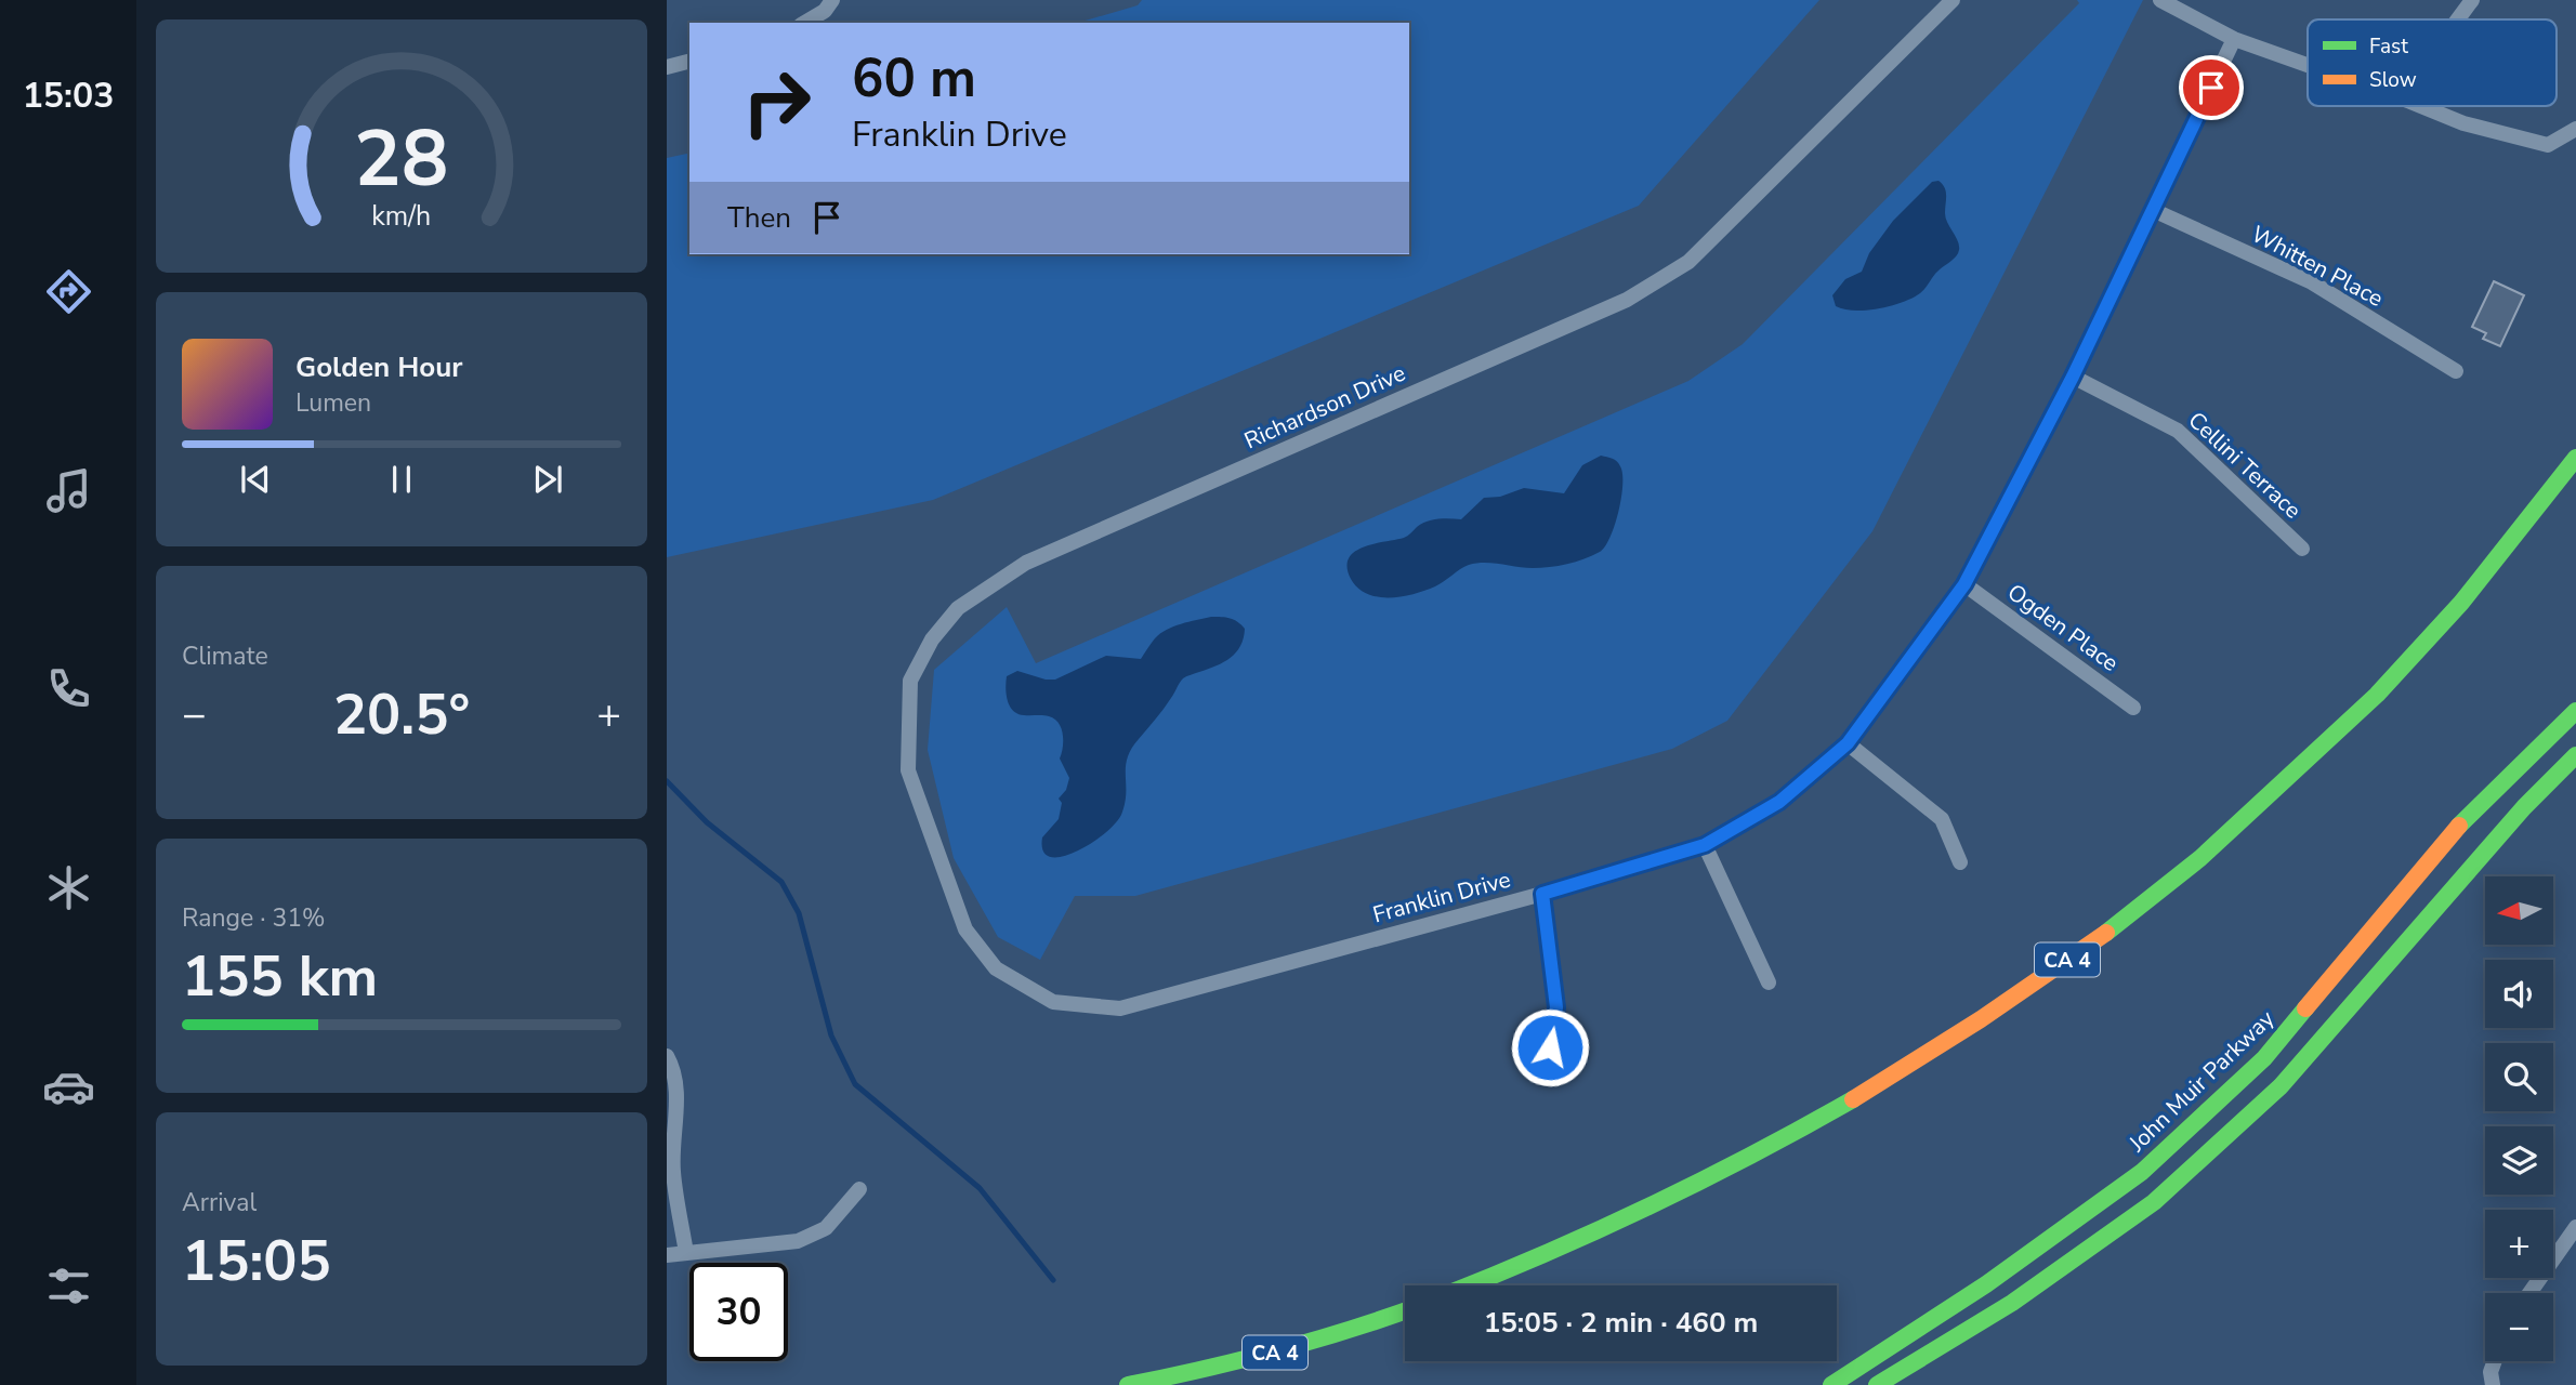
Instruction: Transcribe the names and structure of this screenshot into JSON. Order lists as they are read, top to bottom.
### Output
{
  "streets": {
    "main road": ["CA 4", "John Muir Parkway"],
    "street": [
      "Whitten Place",
      "Richardson Drive",
      "Cellini Terrace",
      "Ogden Place",
      "Franklin Drive"
    ]
  },
  "crossings": [
    ["Whitten Place", "Franklin Drive"],
    ["Richardson Drive", "Franklin Drive"],
    ["Cellini Terrace", "Franklin Drive"],
    ["Ogden Place", "Franklin Drive"]
  ],
  "legend": ["Fast", "Slow"],
  "north": "left",
  "page": {
    "tabs": "15:03",
    "turn": ["60 m", "Franklin Drive"],
    "then": "Then",
    "song": ["Golden Hour", "Lumen"],
    "tile": [
      "Climate",
      ["Range · 31%", "155 km"],
      ["Arrival", "15:05"]
    ],
    "heat": ["−", "20.5°", "+"],
    "map_buttons": ["+", "−"],
    "limit": "30",
    "trip": "15:05 · 2 min · 460 m",
    "gauge": ["28", "km/h"]
  }
}
